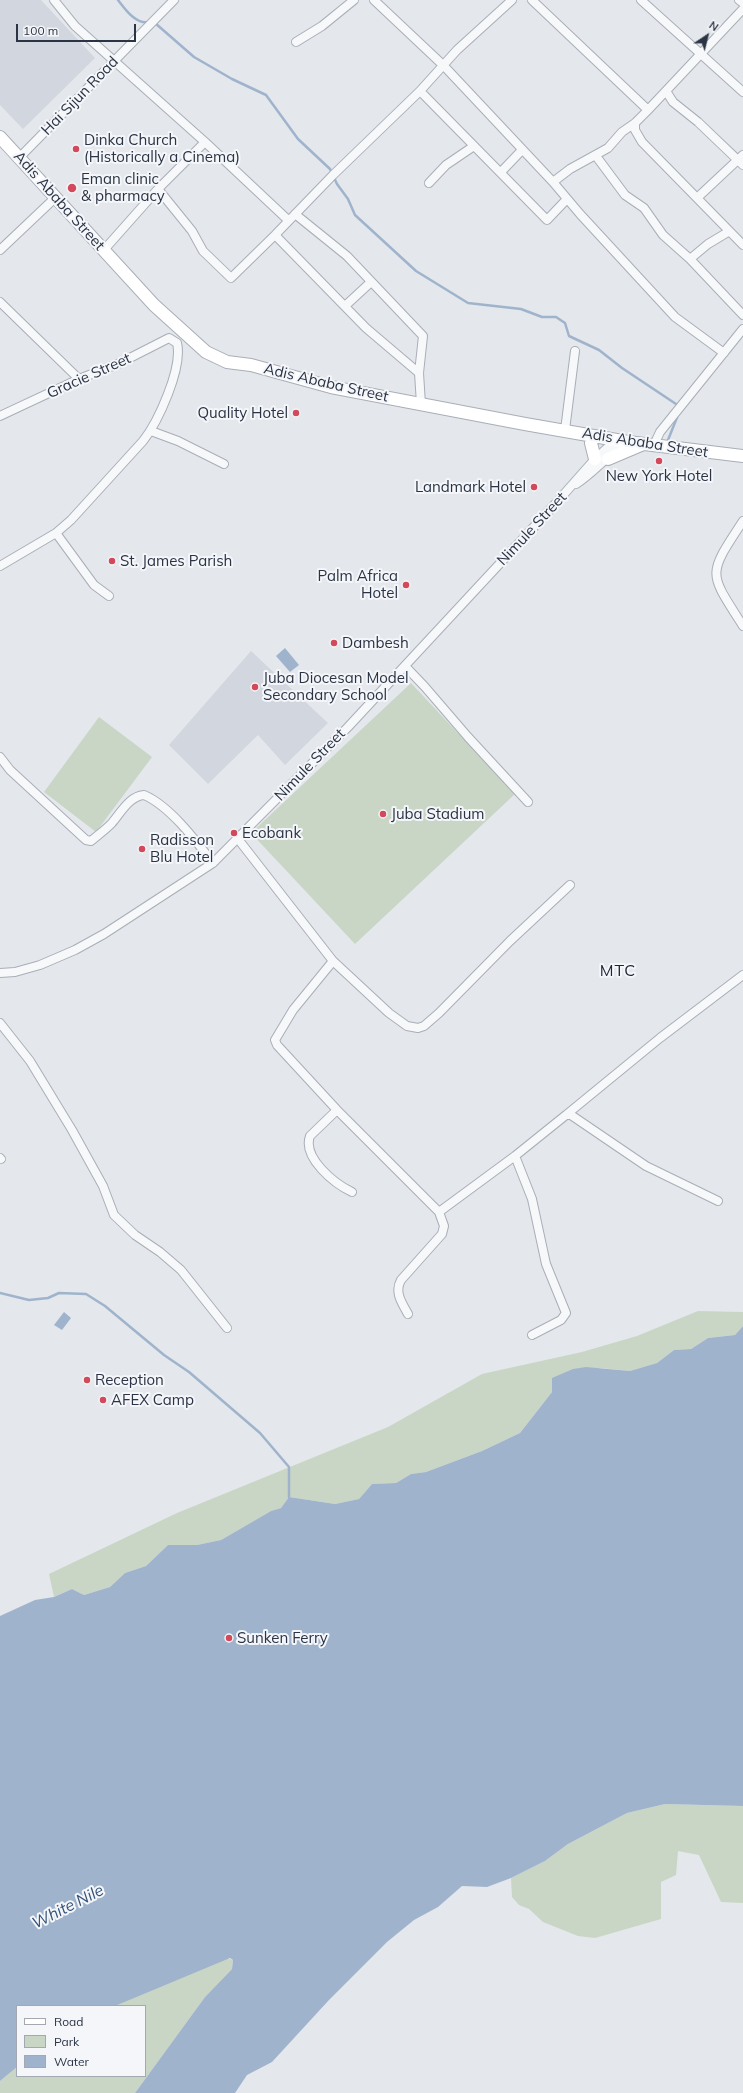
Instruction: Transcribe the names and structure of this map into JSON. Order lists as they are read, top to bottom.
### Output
{
  "streets": {
    "street": [
      "Hai Sijun Road",
      "Adis Ababa Street",
      "Gracie Street",
      "Nimule Street"
    ]
  },
  "crossings": [
    ["Hai Sijun Road", "Adis Ababa Street"],
    ["Adis Ababa Street", "Gracie Street"],
    ["Adis Ababa Street", "Nimule Street"]
  ],
  "districts": ["MTC"],
  "water": ["White Nile"],
  "places": [
    "Dinka Church (Historically a Cinema)",
    "Eman clinic & pharmacy",
    "Quality Hotel",
    "New York Hotel",
    "Landmark Hotel",
    "St. James Parish",
    "Palm Africa Hotel",
    "Dambesh",
    "Juba Diocesan Model Secondary School",
    "Juba Stadium",
    "Ecobank",
    "Radisson Blu Hotel",
    "Reception",
    "AFEX Camp",
    "Sunken Ferry"
  ],
  "legend": ["Road", "Park", "Water"],
  "scale_bar": "100 m",
  "north": "top right"
}
